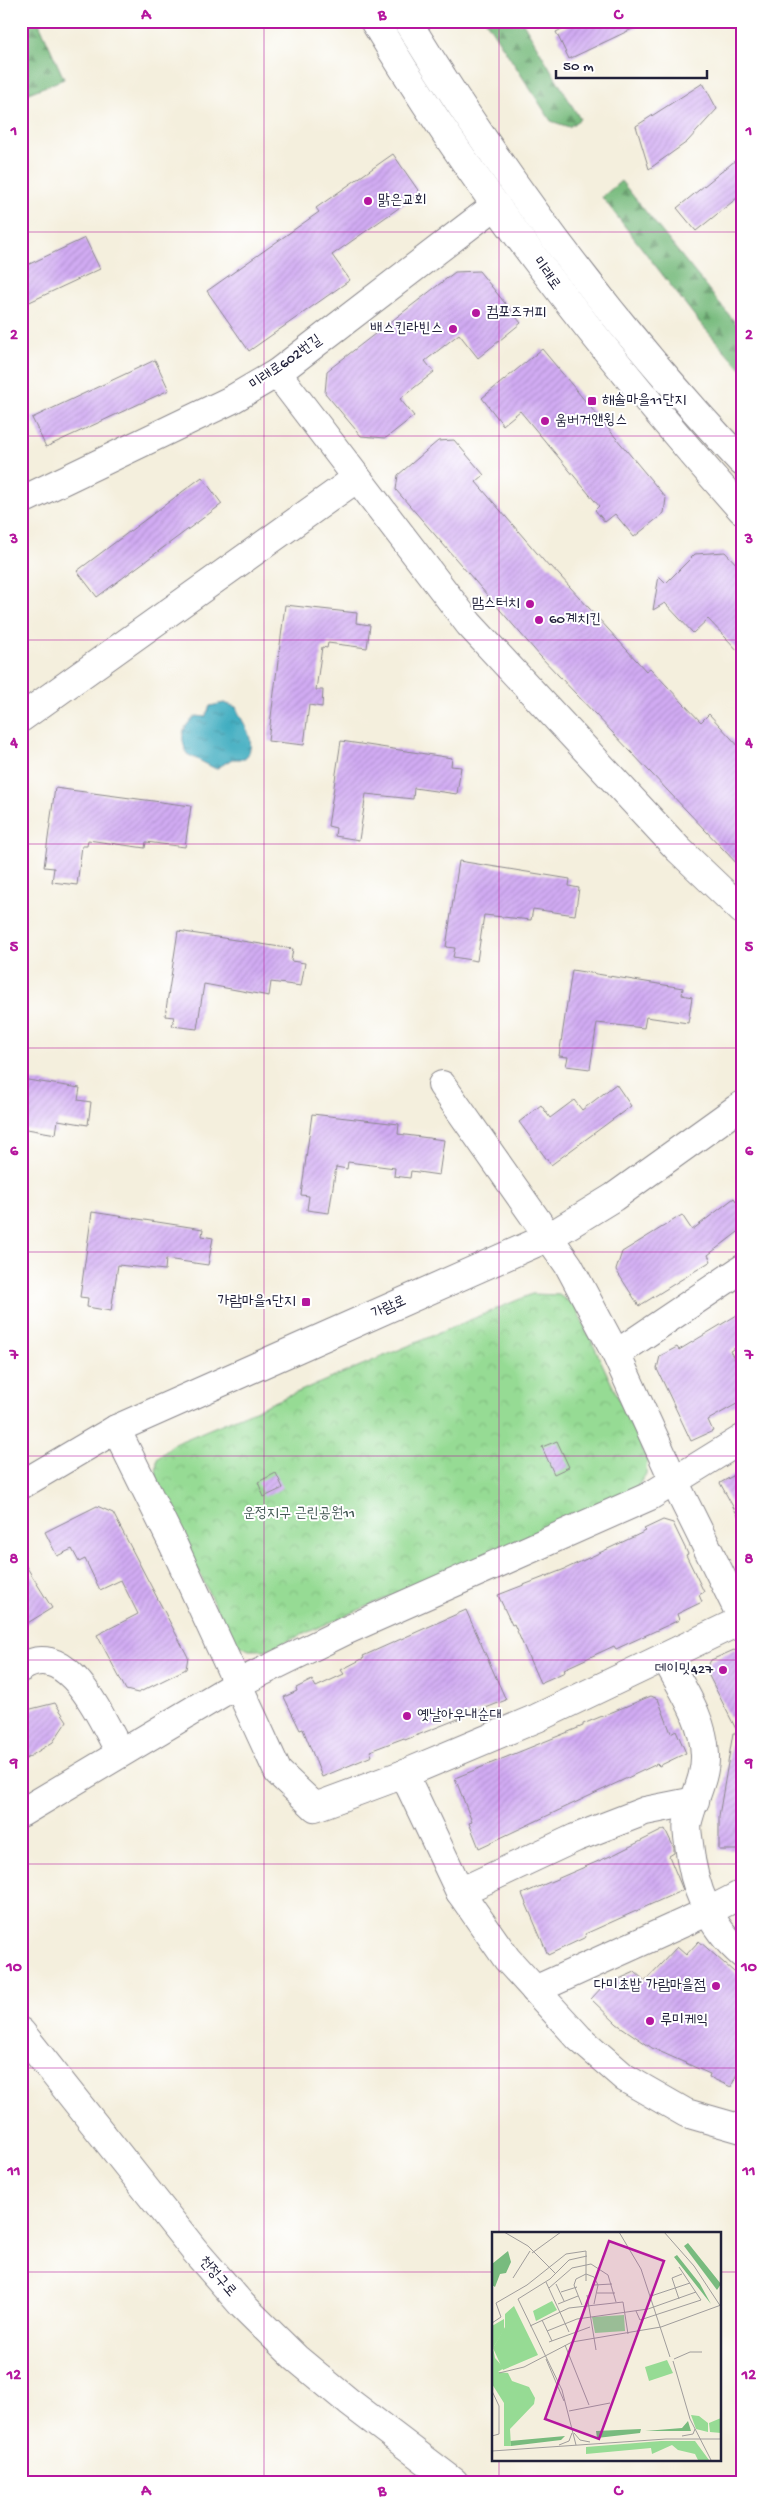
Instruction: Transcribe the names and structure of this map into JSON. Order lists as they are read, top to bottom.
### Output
{
  "streets": {
    "street": [
      "미래로",
      "미래로602번길",
      "가람로",
      "천정구로"
    ]
  },
  "crossings": [
    ["미래로", "미래로602번길"]
  ],
  "parks": ["운정지구 근린공원11"],
  "places": {
    "other": [
      "맑은교회",
      "컴포즈커피",
      "배스킨라빈스",
      "움버거앤윙스",
      "맘스터치",
      "60계치킨",
      "데이밋427",
      "옛날아우내순대",
      "다미초밥 가람마을점",
      "루미케익"
    ],
    "transit": ["해솔마을11단지", "가람마을1단지"]
  },
  "scale_bar": "50 m",
  "grid": {
    "columns": ["A", "B", "C"],
    "rows": [
      "1",
      "2",
      "3",
      "4",
      "5",
      "6",
      "7",
      "8",
      "9",
      "10",
      "11",
      "12"
    ]
  }
}
